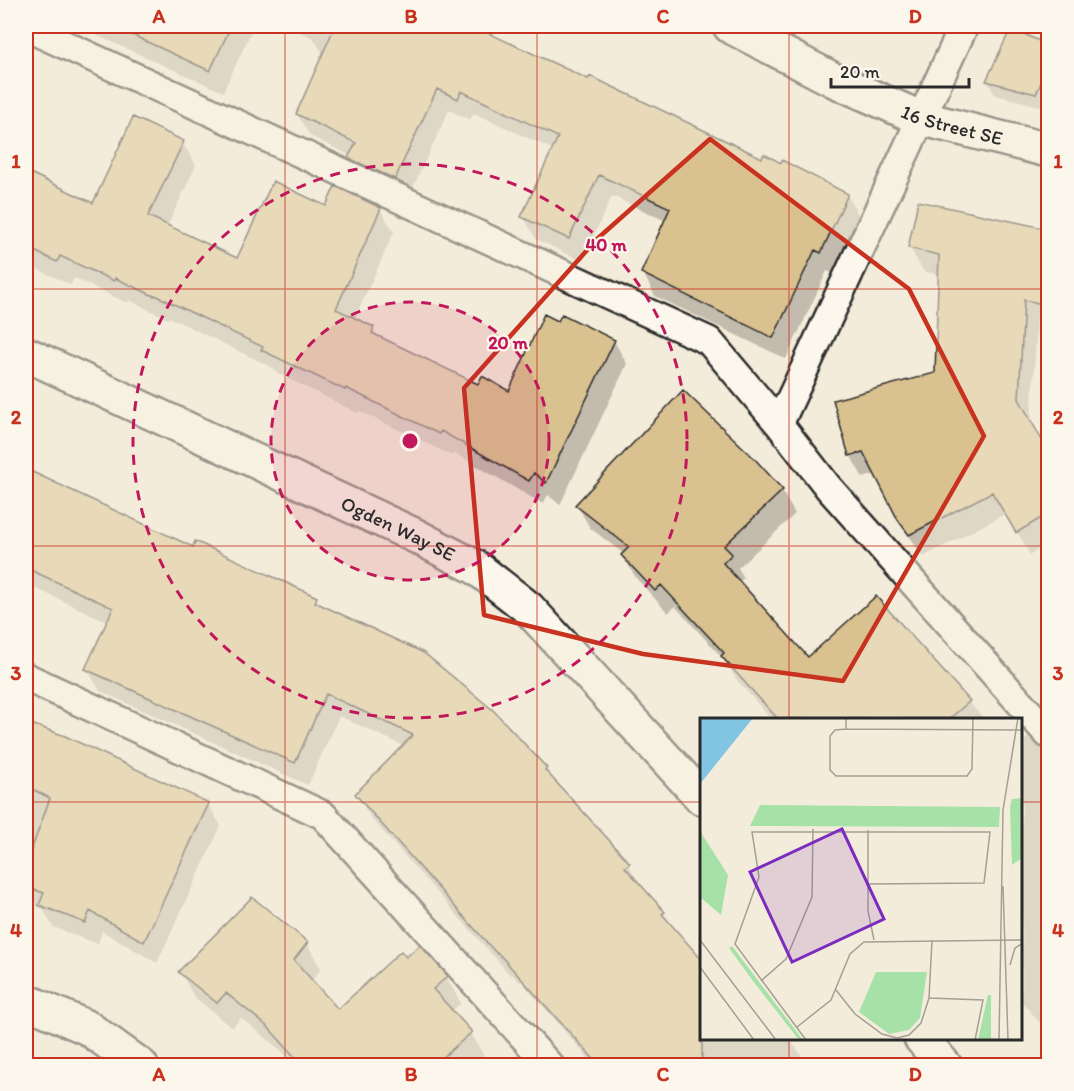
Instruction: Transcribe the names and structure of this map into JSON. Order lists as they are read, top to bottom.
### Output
{
  "streets": {
    "street": ["16 Street SE", "Ogden Way SE"]
  },
  "scale_bar": "20 m",
  "grid": {
    "columns": [
      "A",
      "B",
      "C",
      "D"
    ],
    "rows": [
      "1",
      "2",
      "3",
      "4"
    ]
  },
  "rings": ["40 m", "20 m"]
}
